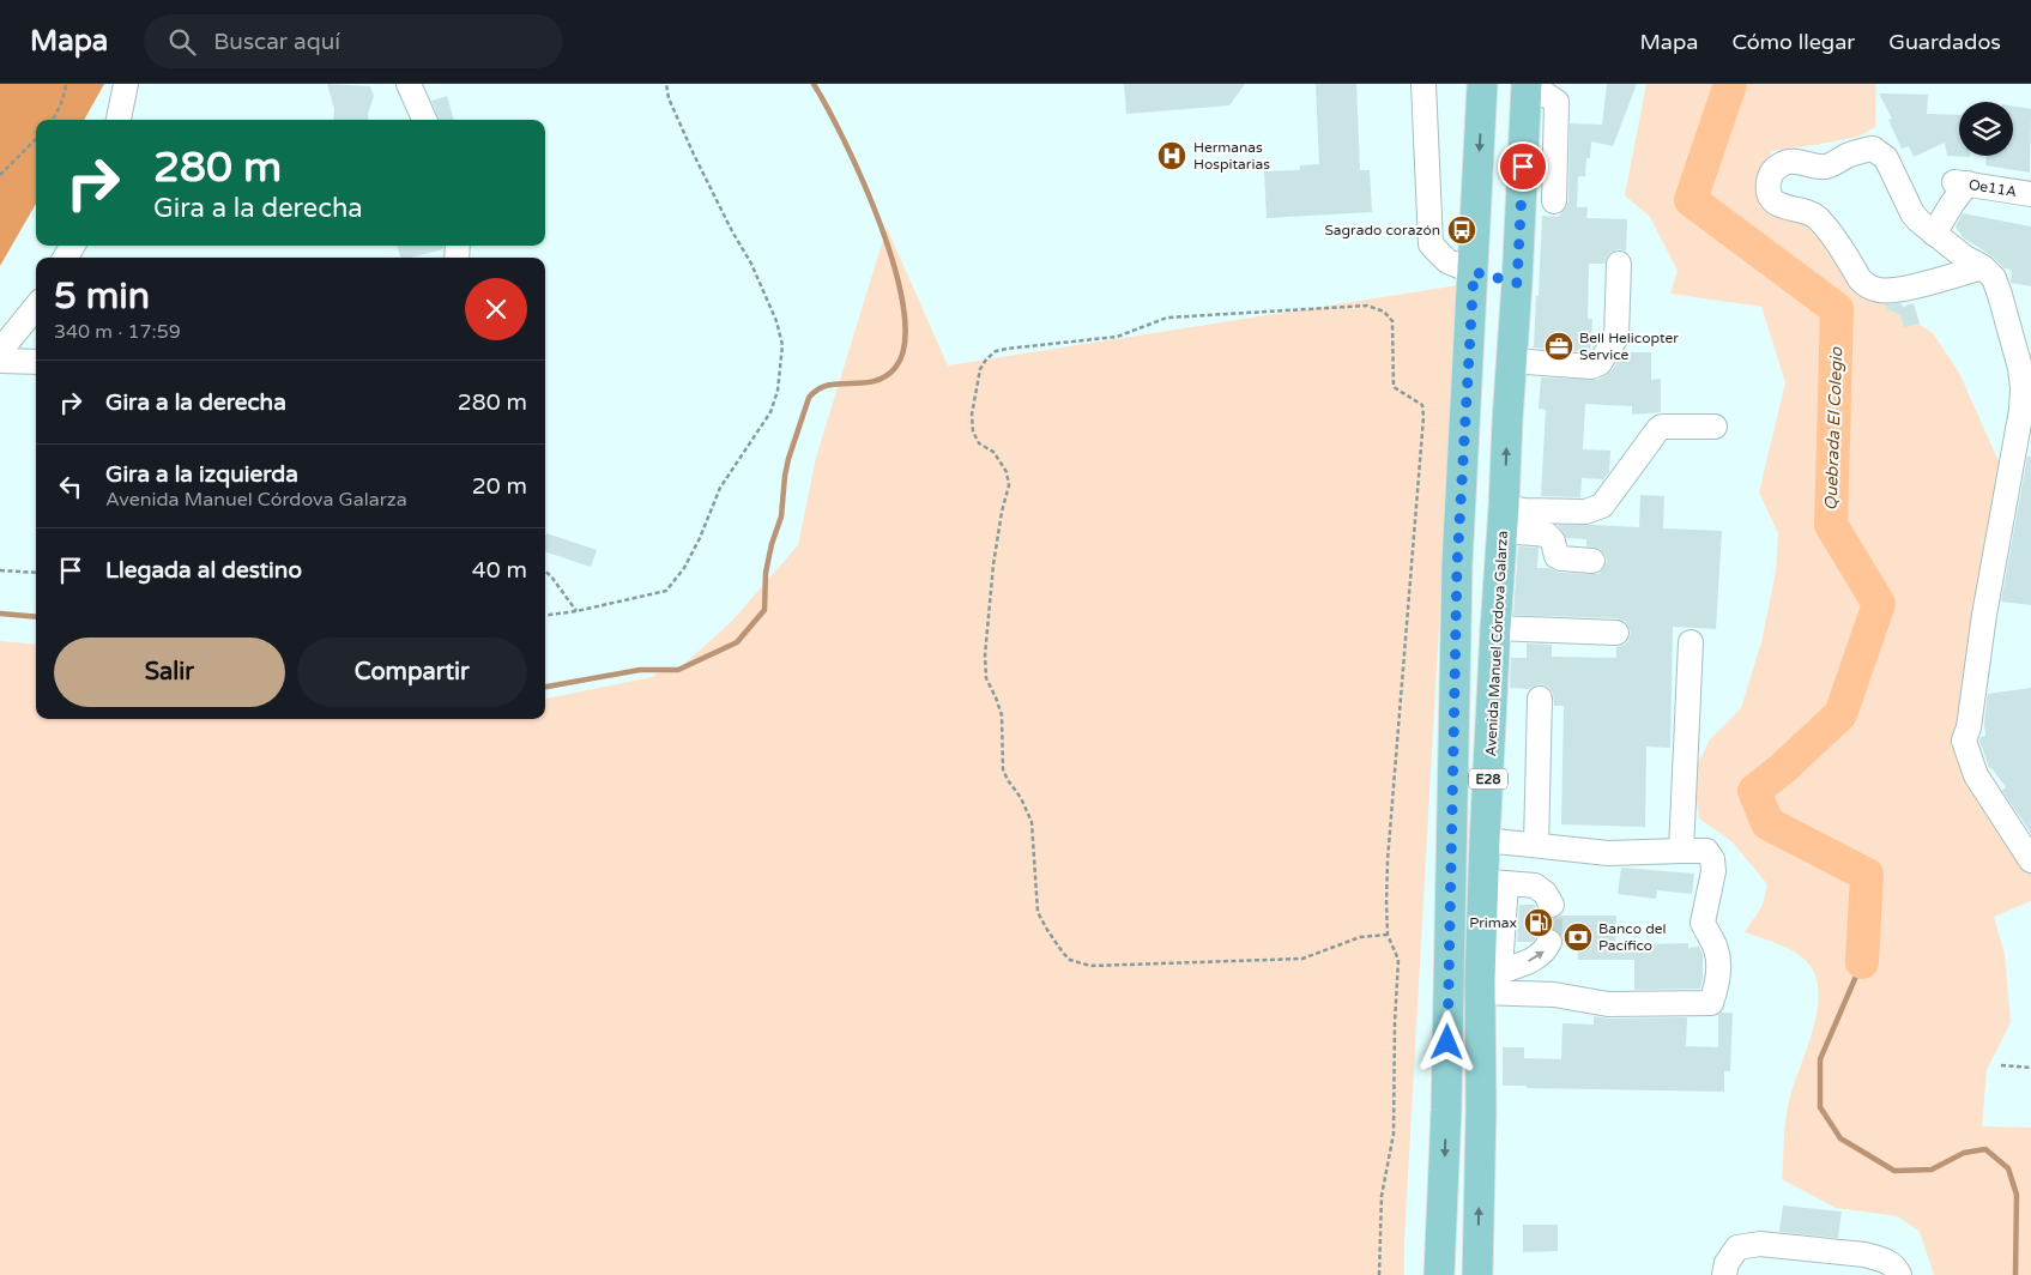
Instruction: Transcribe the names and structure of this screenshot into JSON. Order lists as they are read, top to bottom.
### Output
{
  "streets": {
    "main road": ["Avenida Manuel Córdova Galarza", "E28"],
    "street": ["Oe11A"]
  },
  "water": ["Quebrada El Colegio"],
  "places": {
    "hospital": ["Hermanas Hospitarias"],
    "bus stop": ["Sagrado corazón"],
    "office": ["Bell Helicopter Service"],
    "fuel station": ["Primax"],
    "bank": ["Banco del Pacífico"]
  },
  "page": {
    "header": "Mapa",
    "search": "Buscar aquí",
    "nav": ["Mapa", "Cómo llegar", "Guardados"],
    "turn": ["280 m", "Gira a la derecha"],
    "heading": ["5 min", "340 m · 17:59"],
    "list": [
      {
        "name": "Gira a la derecha",
        "value": "280 m"
      },
      {
        "name": "Gira a la izquierda",
        "note": "Avenida Manuel Córdova Galarza",
        "value": "20 m"
      },
      {
        "name": "Llegada al destino",
        "value": "40 m"
      }
    ],
    "buttons": ["Salir", "Compartir"]
  }
}
